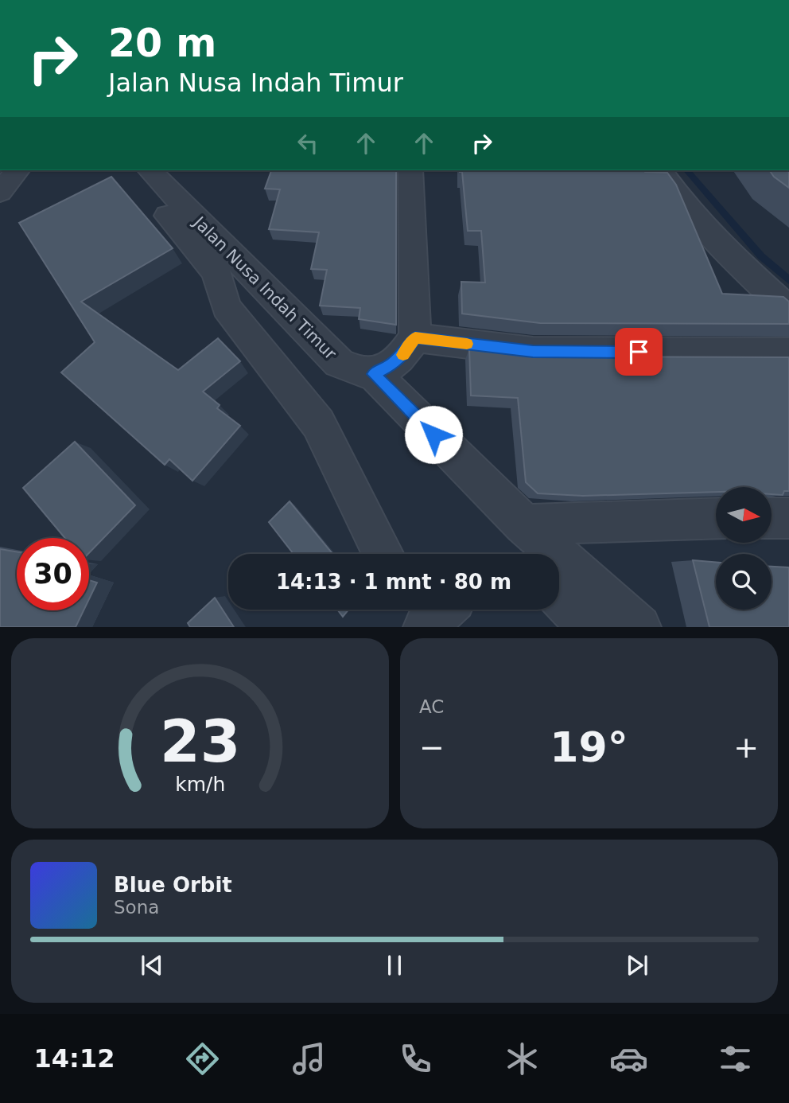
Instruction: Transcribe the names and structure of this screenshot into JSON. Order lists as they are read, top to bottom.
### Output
{
  "streets": {
    "street": ["Jalan Nusa Indah Timur"]
  },
  "north": "right",
  "page": {
    "turn": ["20 m", "Jalan Nusa Indah Timur"],
    "limit": "30",
    "trip": "14:13 · 1 mnt · 80 m",
    "tile": "AC",
    "heat": ["−", "19°", "+"],
    "song": ["Blue Orbit", "Sona"],
    "tabs": "14:12",
    "gauge": ["23", "km/h"]
  }
}
